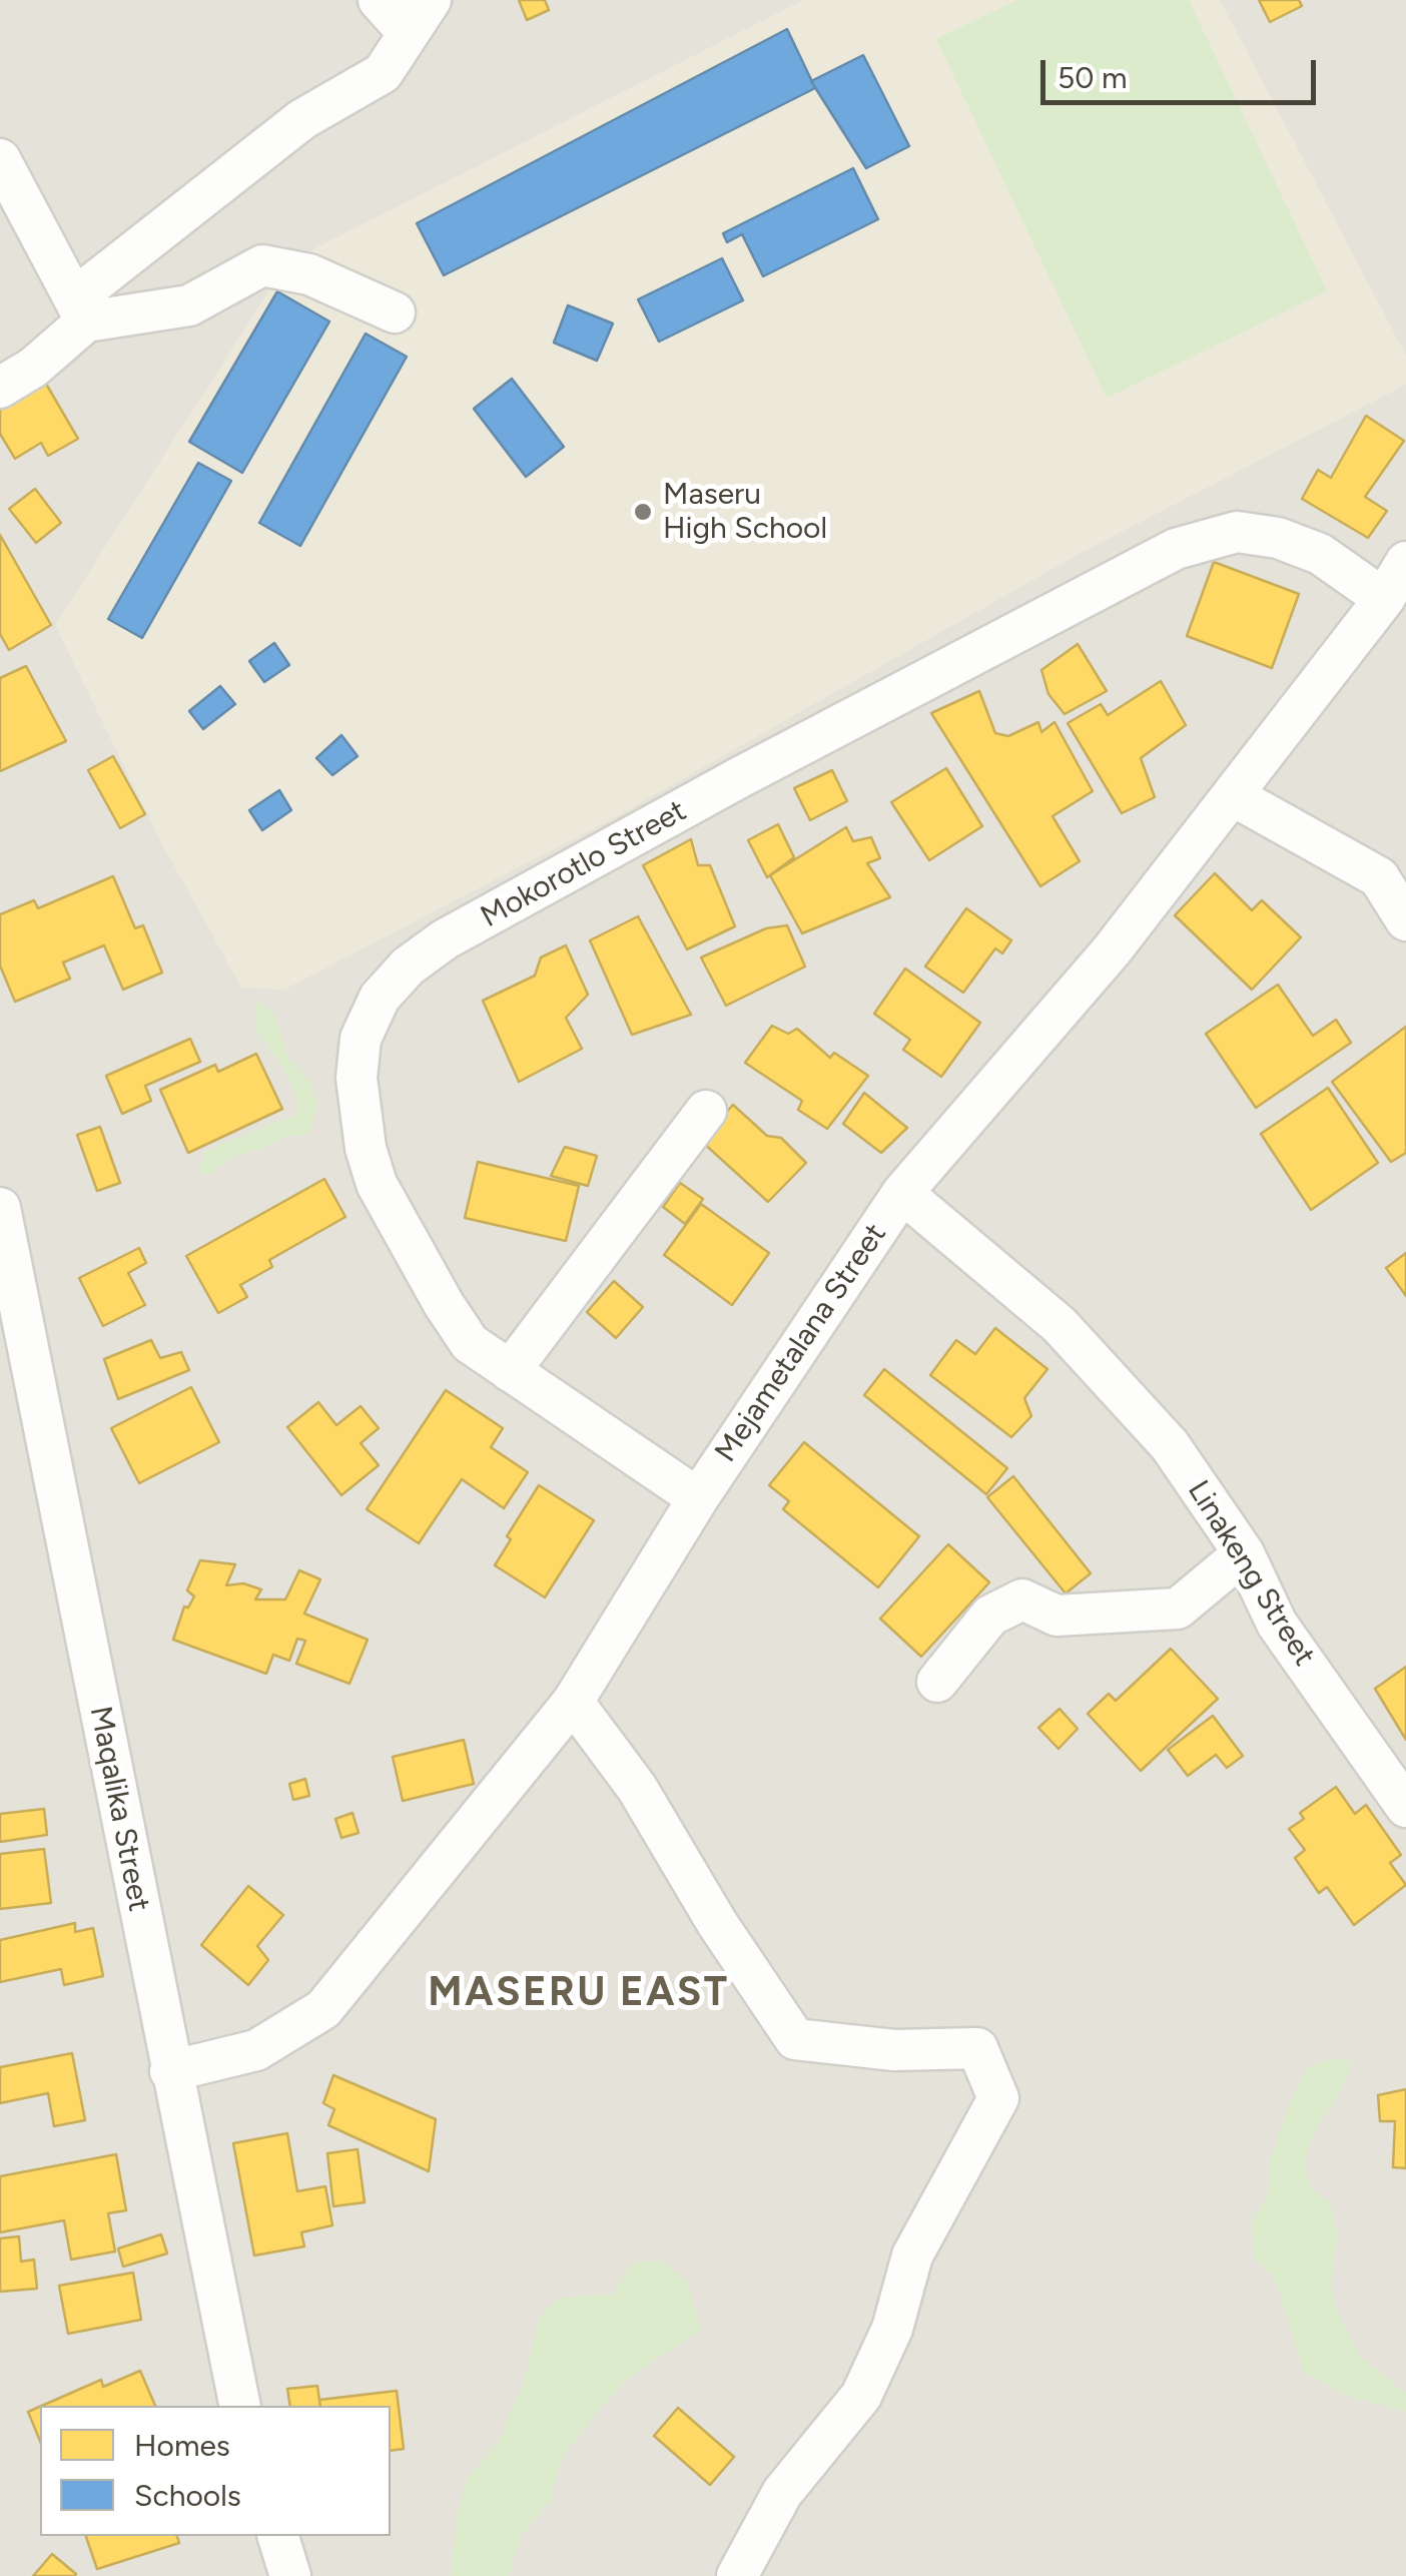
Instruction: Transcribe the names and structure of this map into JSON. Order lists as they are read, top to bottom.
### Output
{
  "streets": {
    "street": [
      "Mokorotlo Street",
      "Mejametalana Street",
      "Linakeng Street",
      "Maqalika Street"
    ]
  },
  "crossings": [
    ["Mokorotlo Street", "Mejametalana Street"],
    ["Mejametalana Street", "Linakeng Street"],
    ["Mejametalana Street", "Maqalika Street"]
  ],
  "districts": ["MASERU EAST"],
  "places": ["Maseru High School"],
  "legend": ["Homes", "Schools"],
  "scale_bar": "50 m"
}
